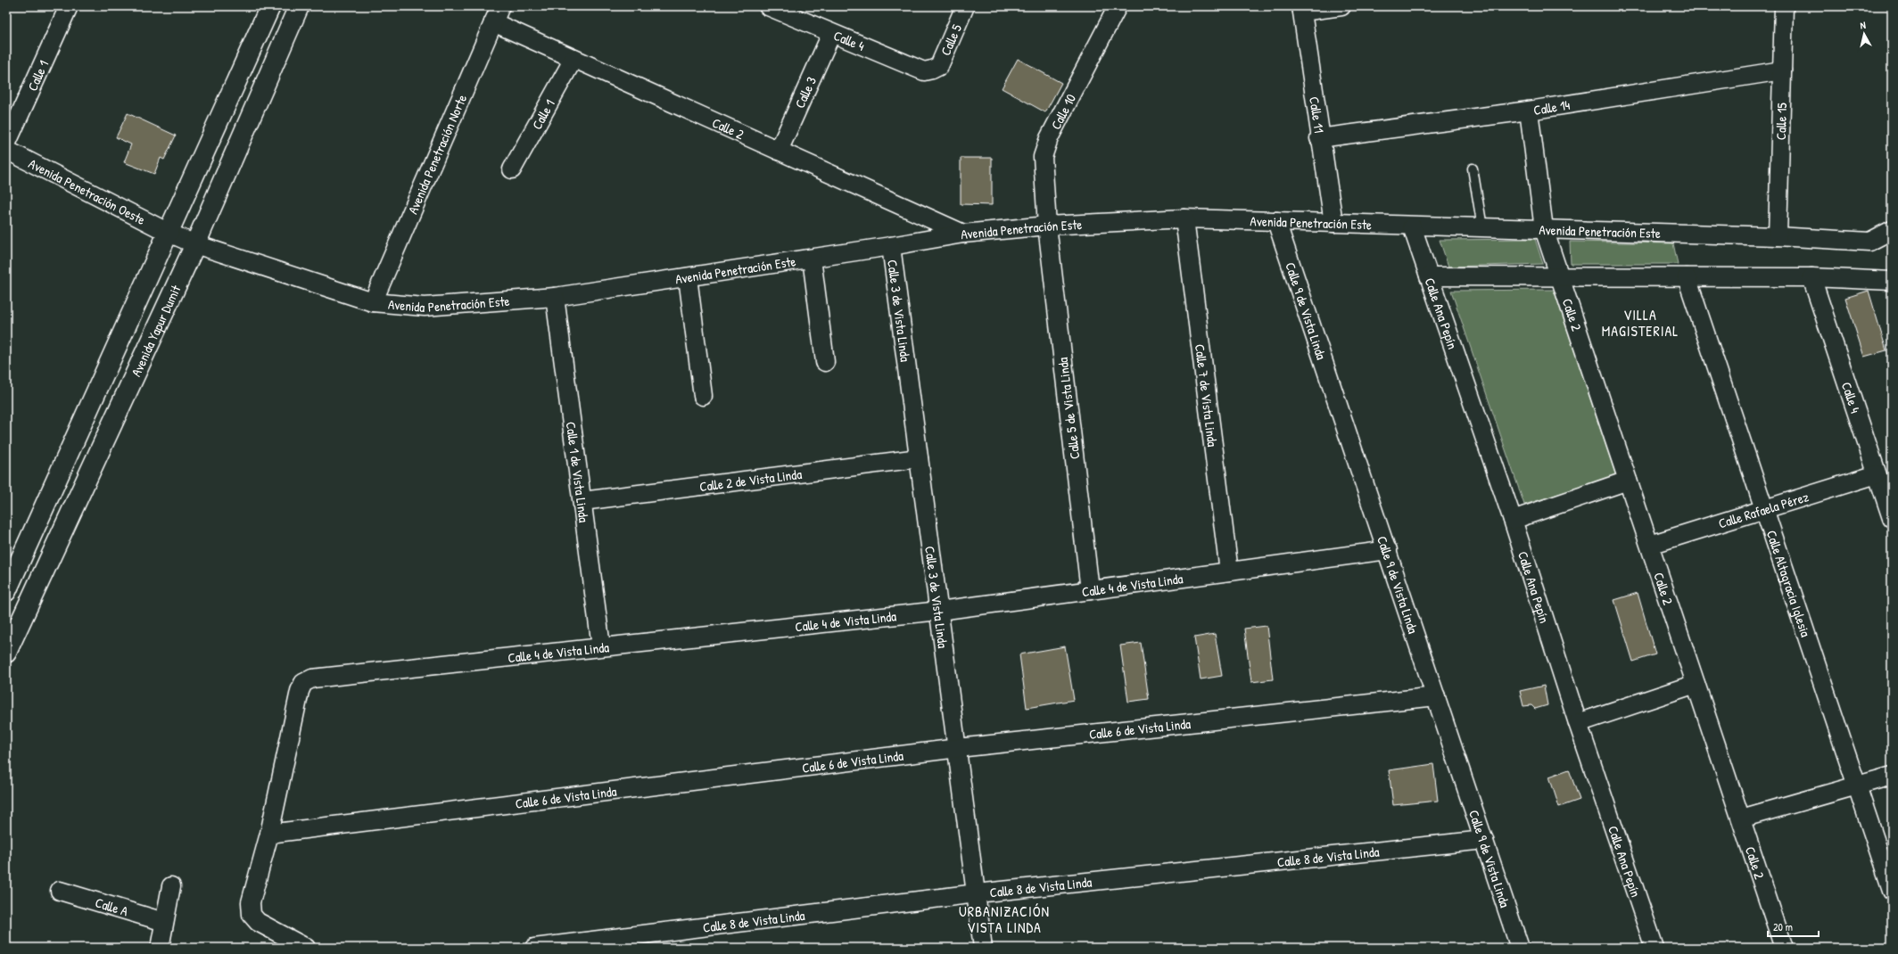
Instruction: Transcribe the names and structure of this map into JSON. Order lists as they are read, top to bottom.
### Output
{
  "streets": {
    "main road": ["Avenida Yapur Dumit"],
    "street": [
      "Calle 5",
      "Calle 4",
      "Calle 1",
      "Calle 3",
      "Calle 14",
      "Calle 10",
      "Calle 11",
      "Calle 15",
      "Calle 2",
      "Avenida Penetración Norte",
      "Avenida Penetración Oeste",
      "Avenida Penetración Este",
      "Calle 3 de Vista Linda",
      "Calle 9 de Vista Linda",
      "Calle Ana Pepín",
      "Calle 7 de Vista Linda",
      "Calle 5 de Vista Linda",
      "Calle 1 de Vista Linda",
      "Calle 2 de Vista Linda",
      "Calle Rafaela Pérez",
      "Calle Altagracia Iglesia",
      "Calle 4 de Vista Linda",
      "Calle 6 de Vista Linda",
      "Calle 8 de Vista Linda",
      "Calle A"
    ]
  },
  "crossings": [
    ["Calle 5", "Calle 4"],
    ["Calle 4", "Calle 3"],
    ["Calle 4", "Calle Rafaela Pérez"],
    ["Calle 1", "Calle 2"],
    ["Calle 3", "Calle 2"],
    ["Calle 14", "Calle 11"],
    ["Calle 14", "Calle 15"],
    ["Calle 14", "Calle 2"],
    ["Calle 10", "Avenida Penetración Este"],
    ["Calle 10", "Calle 5 de Vista Linda"],
    ["Calle 11", "Avenida Penetración Este"],
    ["Calle 15", "Avenida Penetración Este"],
    ["Calle 2", "Avenida Penetración Norte"],
    ["Calle 2", "Avenida Penetración Este"],
    ["Calle 2", "Calle Rafaela Pérez"],
    ["Avenida Penetración Norte", "Avenida Penetración Este"],
    ["Avenida Penetración Oeste", "Avenida Penetración Este"],
    ["Avenida Penetración Oeste", "Avenida Yapur Dumit"],
    ["Avenida Penetración Este", "Calle 3 de Vista Linda"],
    ["Avenida Penetración Este", "Calle 9 de Vista Linda"],
    ["Avenida Penetración Este", "Calle Ana Pepín"],
    ["Avenida Penetración Este", "Avenida Yapur Dumit"],
    ["Avenida Penetración Este", "Calle 7 de Vista Linda"],
    ["Avenida Penetración Este", "Calle 5 de Vista Linda"],
    ["Avenida Penetración Este", "Calle 1 de Vista Linda"],
    ["Calle 3 de Vista Linda", "Calle 2 de Vista Linda"],
    ["Calle 3 de Vista Linda", "Calle 4 de Vista Linda"],
    ["Calle 3 de Vista Linda", "Calle 6 de Vista Linda"],
    ["Calle 3 de Vista Linda", "Calle 8 de Vista Linda"],
    ["Calle 9 de Vista Linda", "Calle 4 de Vista Linda"],
    ["Calle 9 de Vista Linda", "Calle 6 de Vista Linda"],
    ["Calle 9 de Vista Linda", "Calle 8 de Vista Linda"],
    ["Calle 7 de Vista Linda", "Calle 4 de Vista Linda"],
    ["Calle 5 de Vista Linda", "Calle 4 de Vista Linda"],
    ["Calle 1 de Vista Linda", "Calle 2 de Vista Linda"],
    ["Calle 1 de Vista Linda", "Calle 4 de Vista Linda"],
    ["Calle Rafaela Pérez", "Calle Altagracia Iglesia"],
    ["Calle 4 de Vista Linda", "Calle 6 de Vista Linda"]
  ],
  "districts": ["VILLA MAGISTERIAL", "URBANIZACIÓN VISTA LINDA"],
  "scale_bar": "20 m",
  "north": "top"
}
